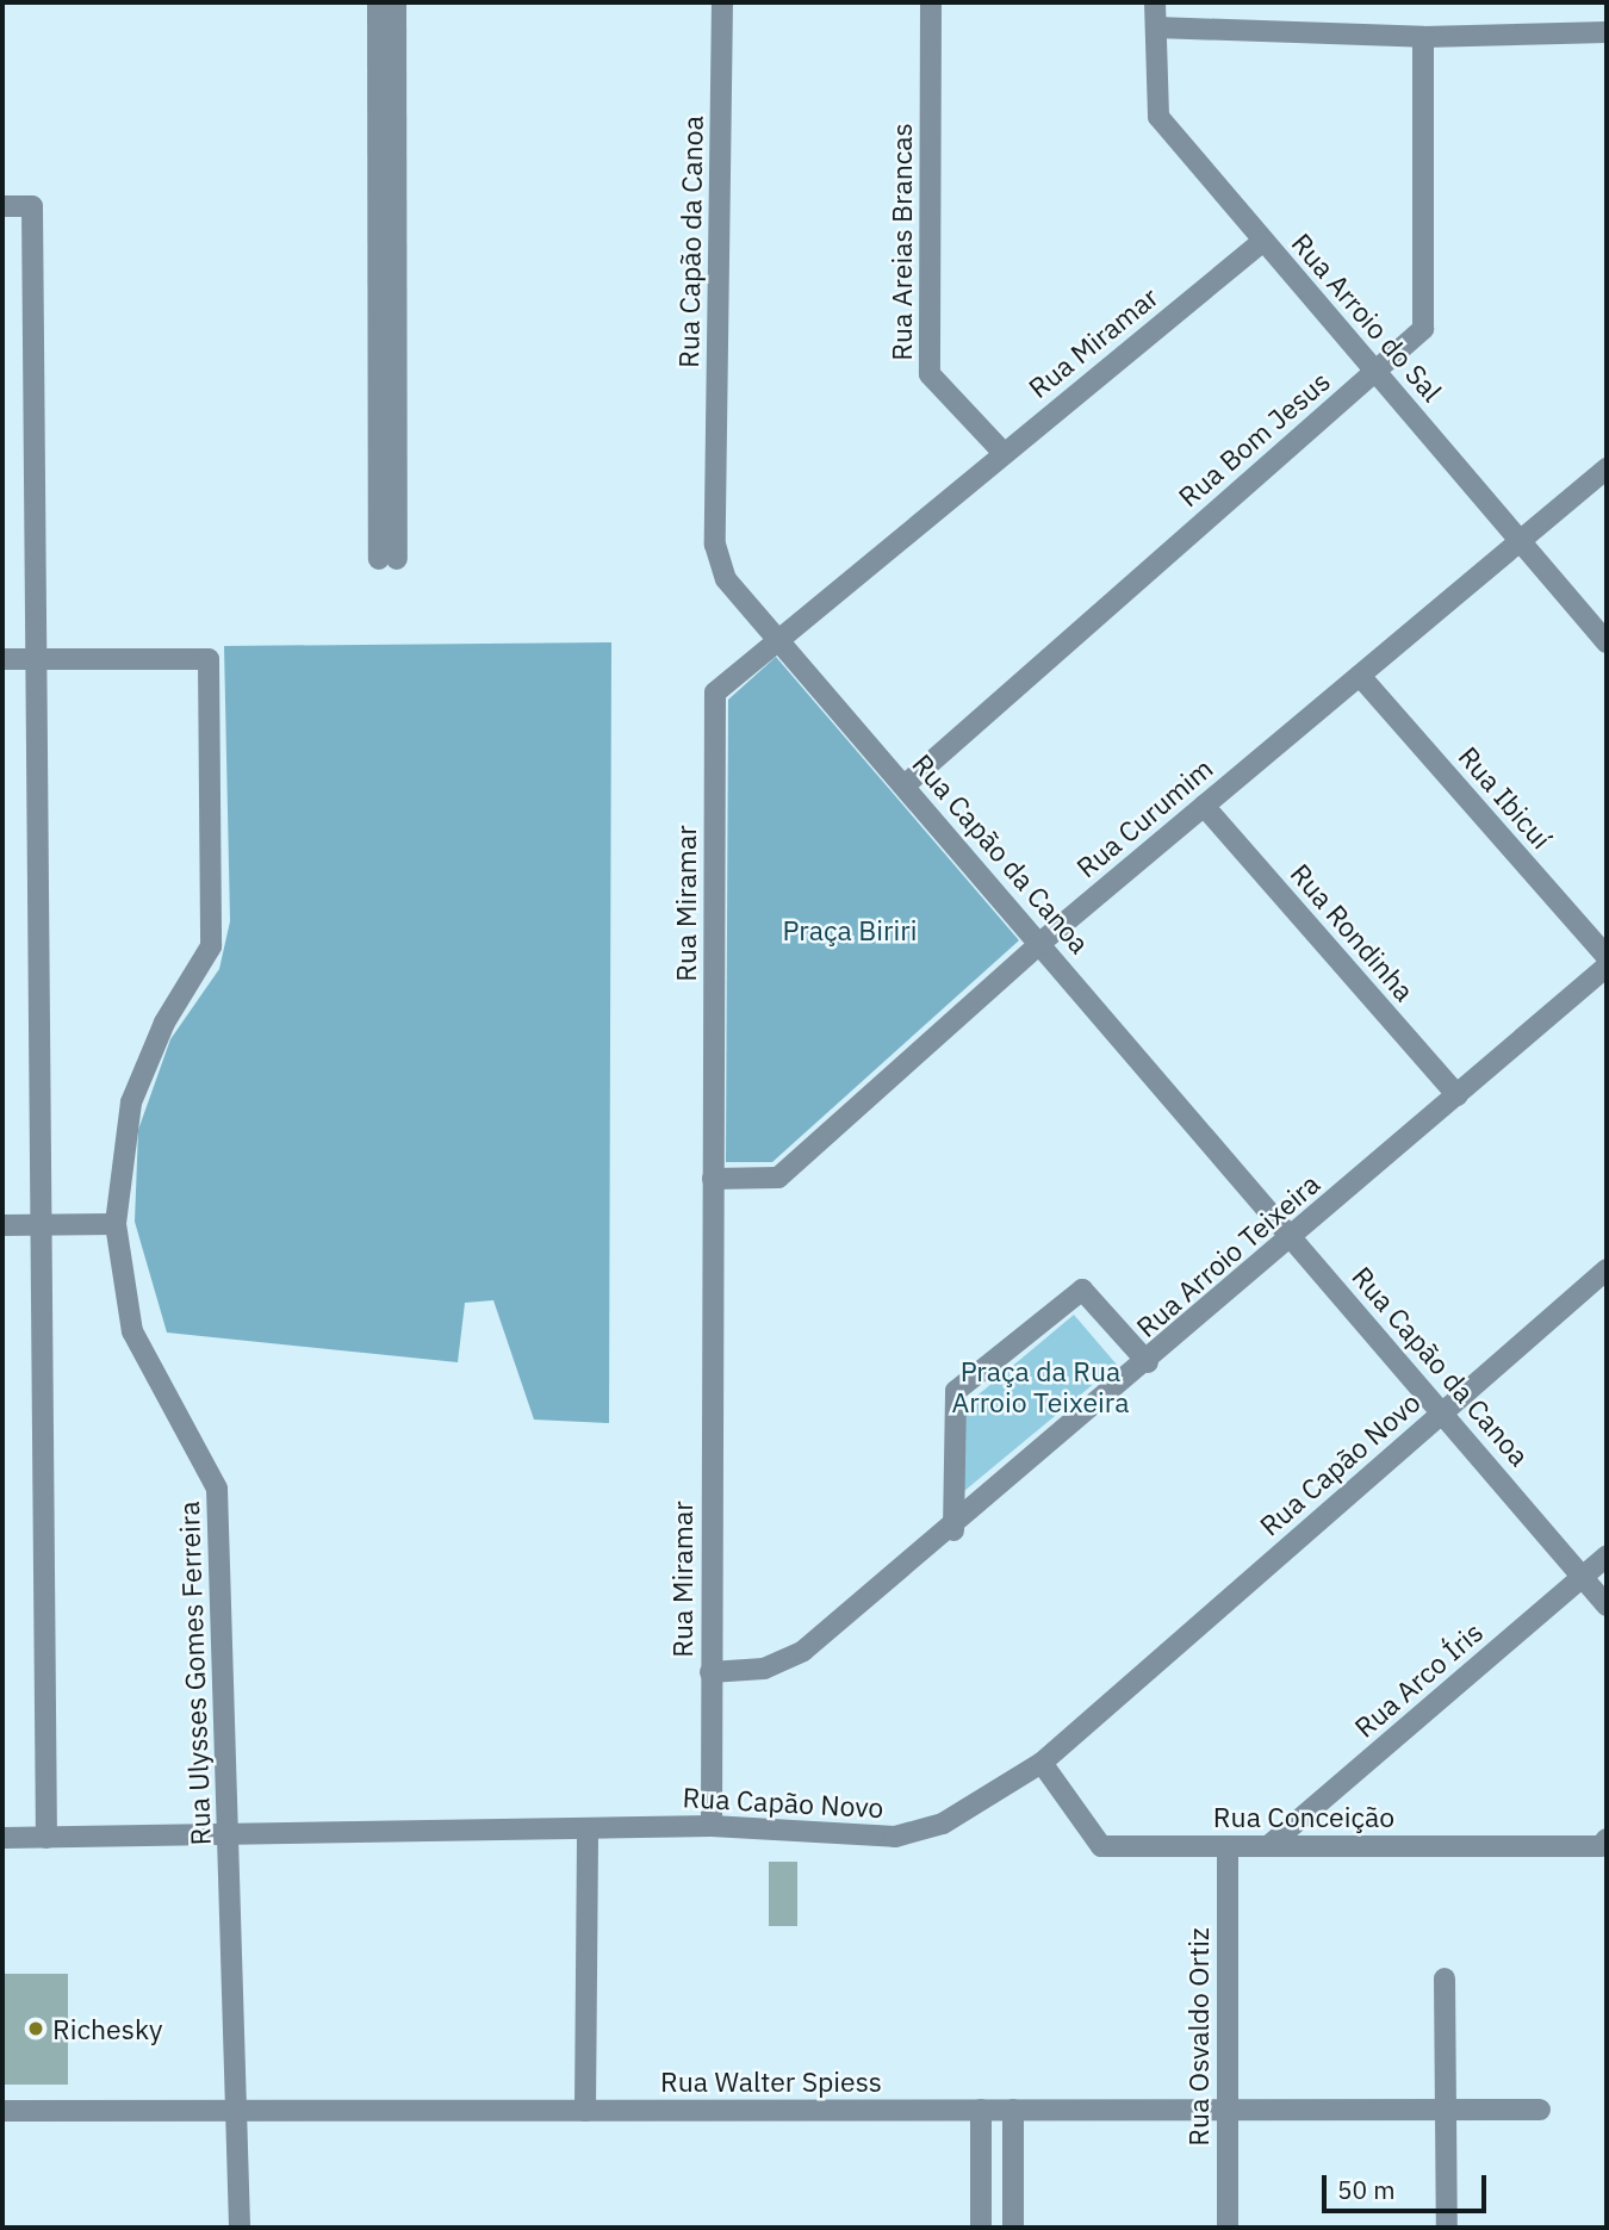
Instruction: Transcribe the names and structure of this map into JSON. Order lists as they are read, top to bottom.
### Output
{
  "streets": {
    "street": [
      "Rua Capão da Canoa",
      "Rua Areias Brancas",
      "Rua Arroio do Sal",
      "Rua Miramar",
      "Rua Bom Jesus",
      "Rua Ibicuí",
      "Rua Curumim",
      "Rua Rondinha",
      "Rua Arroio Teixeira",
      "Rua Capão Novo",
      "Rua Ulysses Gomes Ferreira",
      "Rua Arco Íris",
      "Rua Conceição",
      "Rua Osvaldo Ortiz",
      "Rua Walter Spiess"
    ]
  },
  "crossings": [
    ["Rua Capão da Canoa", "Rua Miramar"],
    ["Rua Capão da Canoa", "Rua Bom Jesus"],
    ["Rua Capão da Canoa", "Rua Curumim"],
    ["Rua Capão da Canoa", "Rua Arroio Teixeira"],
    ["Rua Capão da Canoa", "Rua Capão Novo"],
    ["Rua Capão da Canoa", "Rua Arco Íris"],
    ["Rua Areias Brancas", "Rua Miramar"],
    ["Rua Arroio do Sal", "Rua Miramar"],
    ["Rua Arroio do Sal", "Rua Bom Jesus"],
    ["Rua Arroio do Sal", "Rua Curumim"],
    ["Rua Miramar", "Rua Curumim"],
    ["Rua Miramar", "Rua Arroio Teixeira"],
    ["Rua Miramar", "Rua Capão Novo"],
    ["Rua Ibicuí", "Rua Curumim"],
    ["Rua Curumim", "Rua Rondinha"],
    ["Rua Rondinha", "Rua Arroio Teixeira"],
    ["Rua Capão Novo", "Rua Ulysses Gomes Ferreira"],
    ["Rua Capão Novo", "Rua Conceição"],
    ["Rua Ulysses Gomes Ferreira", "Rua Walter Spiess"],
    ["Rua Arco Íris", "Rua Conceição"],
    ["Rua Conceição", "Rua Osvaldo Ortiz"],
    ["Rua Osvaldo Ortiz", "Rua Walter Spiess"]
  ],
  "parks": ["Praça Biriri", "Praça da Rua Arroio Teixeira"],
  "places": ["Richesky"],
  "scale_bar": "50 m"
}
